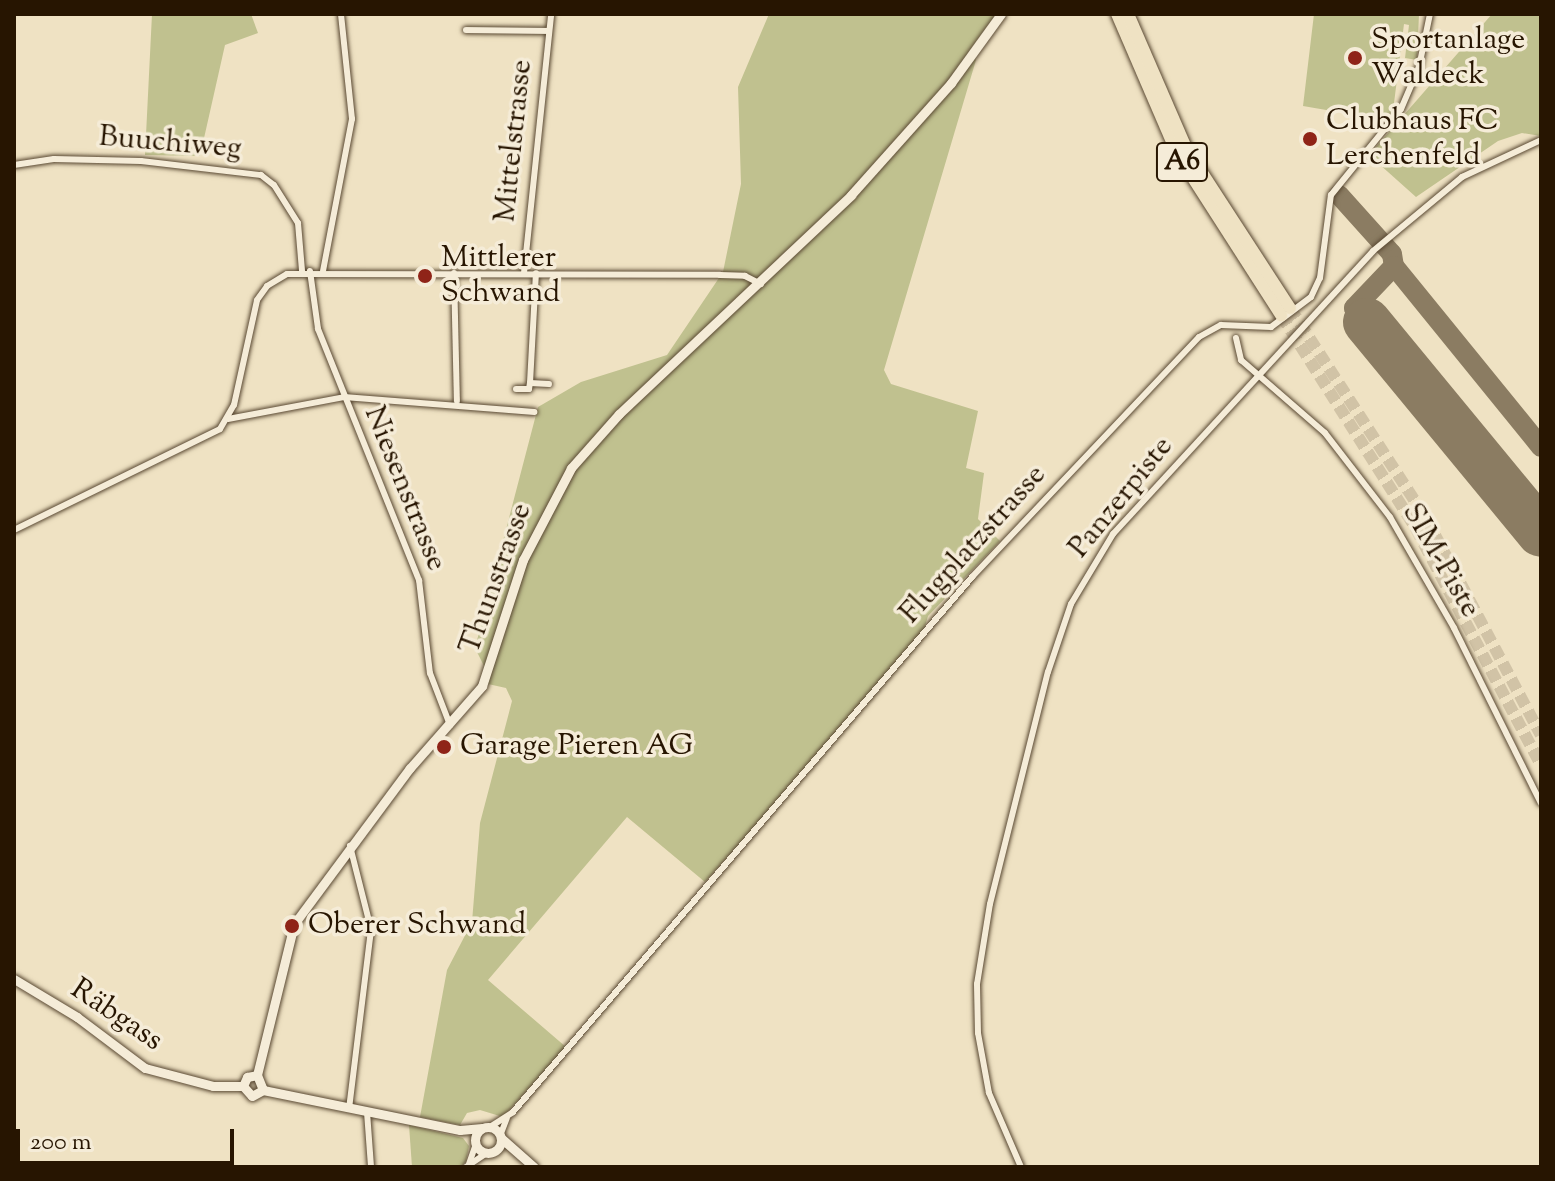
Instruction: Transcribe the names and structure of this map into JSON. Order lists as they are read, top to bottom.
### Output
{
  "streets": {
    "highway": ["A6"],
    "street": [
      "Mittelstrasse",
      "Buuchiweg",
      "Niesenstrasse",
      "Panzerpiste",
      "Flugplatzstrasse",
      "SIM-Piste",
      "Thunstrasse",
      "Räbgass"
    ]
  },
  "crossings": [
    ["Buuchiweg", "Niesenstrasse"],
    ["Niesenstrasse", "Thunstrasse"],
    ["Panzerpiste", "SIM-Piste"]
  ],
  "places": [
    "Sportanlage Waldeck",
    "Clubhaus FC Lerchenfeld",
    "Mittlerer Schwand",
    "Garage Pieren AG",
    "Oberer Schwand"
  ],
  "scale_bar": "200 m"
}
